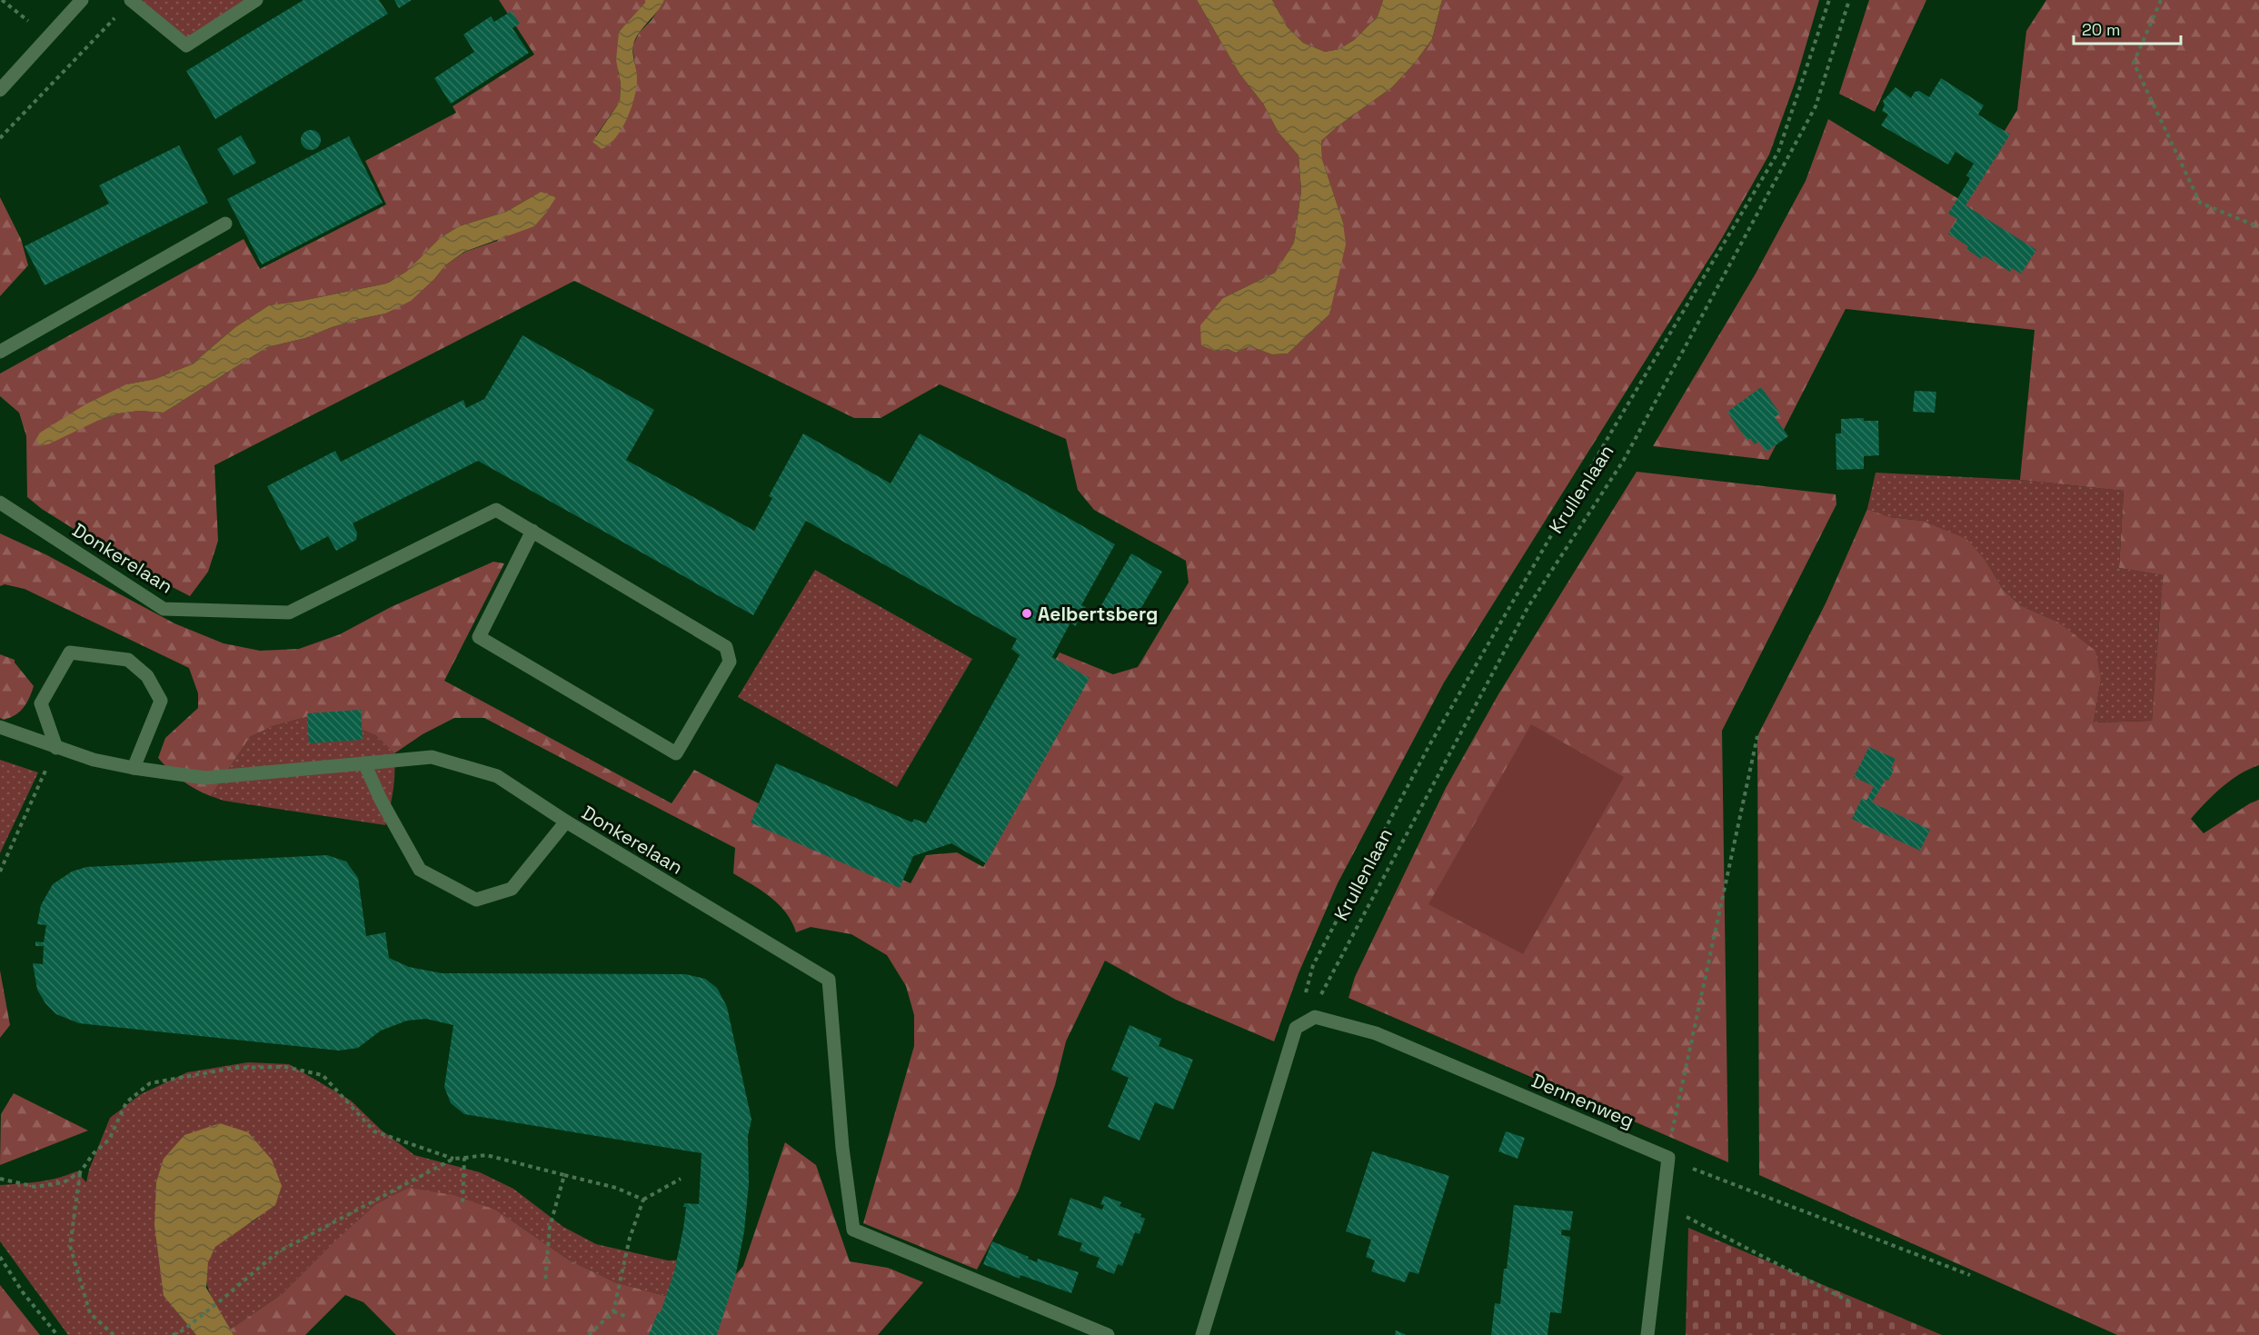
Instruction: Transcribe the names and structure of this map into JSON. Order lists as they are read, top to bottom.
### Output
{
  "streets": {
    "street": ["Donkerelaan", "Dennenweg"],
    "path": ["Krullenlaan"]
  },
  "places": ["Aelbertsberg"],
  "scale_bar": "20 m"
}
